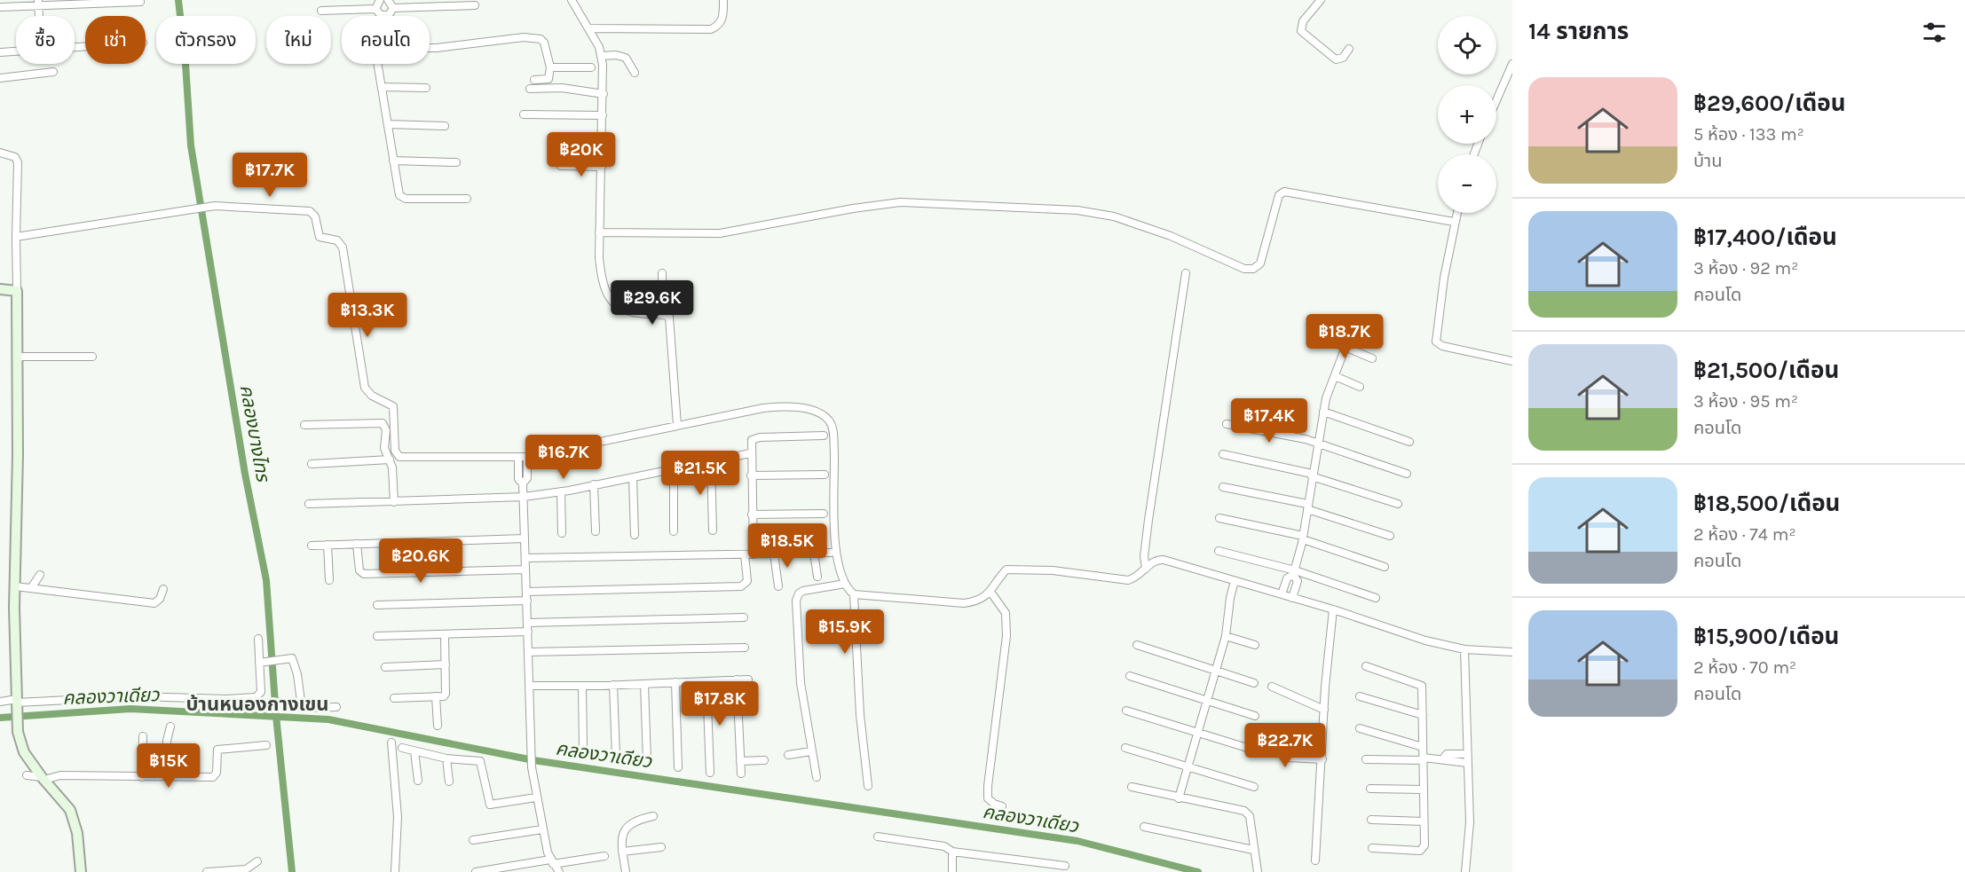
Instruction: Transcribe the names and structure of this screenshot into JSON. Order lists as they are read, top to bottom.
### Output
{
  "districts": ["บ้านหนองกางเขน"],
  "water": ["คลองบางไทร", "คลองวาเดียว"],
  "page": {
    "heading": "14 รายการ",
    "map_buttons": ["+", "−"],
    "chip": [
      "ซื้อ",
      "เช่า",
      "ตัวกรอง",
      "ใหม่",
      "คอนโด"
    ],
    "list": [
      {
        "name": "฿29,600/เดือน",
        "note": "5 ห้อง · 133 m² · บ้าน"
      },
      {
        "name": "฿17,400/เดือน",
        "note": "3 ห้อง · 92 m² · คอนโด"
      },
      {
        "name": "฿21,500/เดือน",
        "note": "3 ห้อง · 95 m² · คอนโด"
      },
      {
        "name": "฿18,500/เดือน",
        "note": "2 ห้อง · 74 m² · คอนโด"
      },
      {
        "name": "฿15,900/เดือน",
        "note": "2 ห้อง · 70 m² · คอนโด"
      }
    ],
    "price": [
      "฿20K",
      "฿17.7K",
      "฿29.6K",
      "฿13.3K",
      "฿18.7K",
      "฿17.4K",
      "฿16.7K",
      "฿21.5K",
      "฿18.5K",
      "฿20.6K",
      "฿15.9K",
      "฿17.8K",
      "฿22.7K",
      "฿15K"
    ]
  }
}
